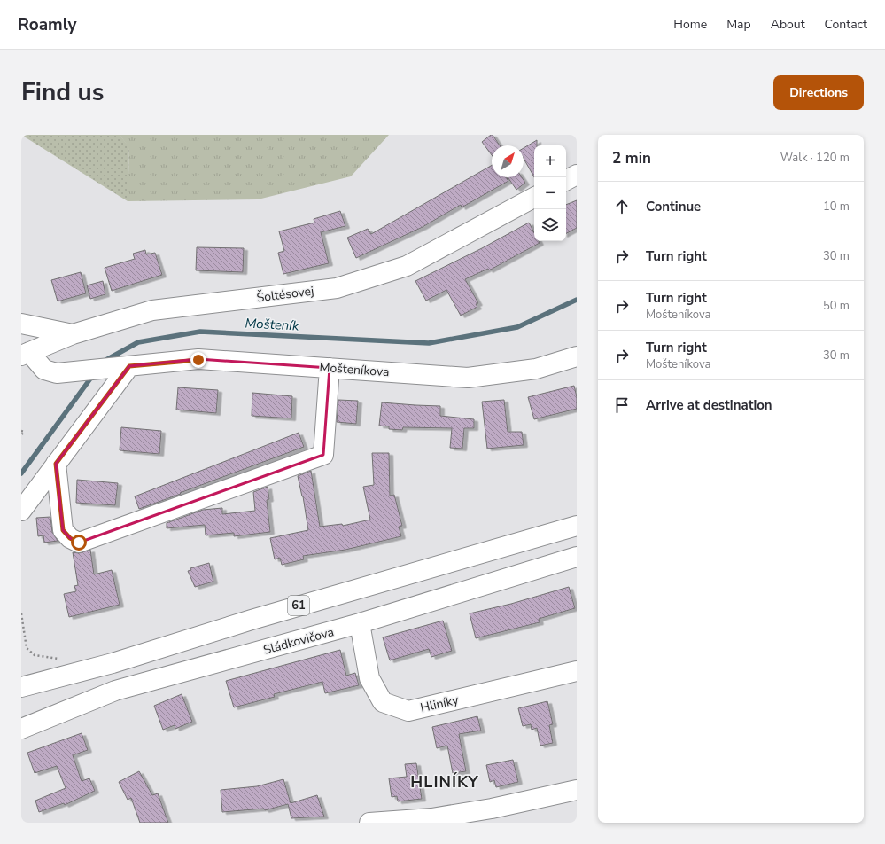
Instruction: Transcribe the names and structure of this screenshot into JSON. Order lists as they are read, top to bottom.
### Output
{
  "streets": {
    "street": [
      "Šoltésovej",
      "Mošteníkova",
      "61",
      "Sládkovičova",
      "Hliníky"
    ]
  },
  "crossings": [
    ["Šoltésovej", "Mošteníkova"],
    ["Sládkovičova", "Hliníky"]
  ],
  "districts": ["HLINÍKY"],
  "water": ["Mošteník"],
  "north": "top right",
  "page": {
    "header": "Roamly",
    "nav": [
      "Home",
      "Map",
      "About",
      "Contact"
    ],
    "title": "Find us",
    "buttons": "Directions",
    "heading": ["2 min", "Walk · 120 m"],
    "map_buttons": ["+", "−"],
    "list": [
      ["Continue", "10 m"],
      ["Turn right", "30 m"],
      ["Turn right", "Mošteníkova", "50 m"],
      ["Turn right", "Mošteníkova", "30 m"],
      "Arrive at destination"
    ]
  }
}
